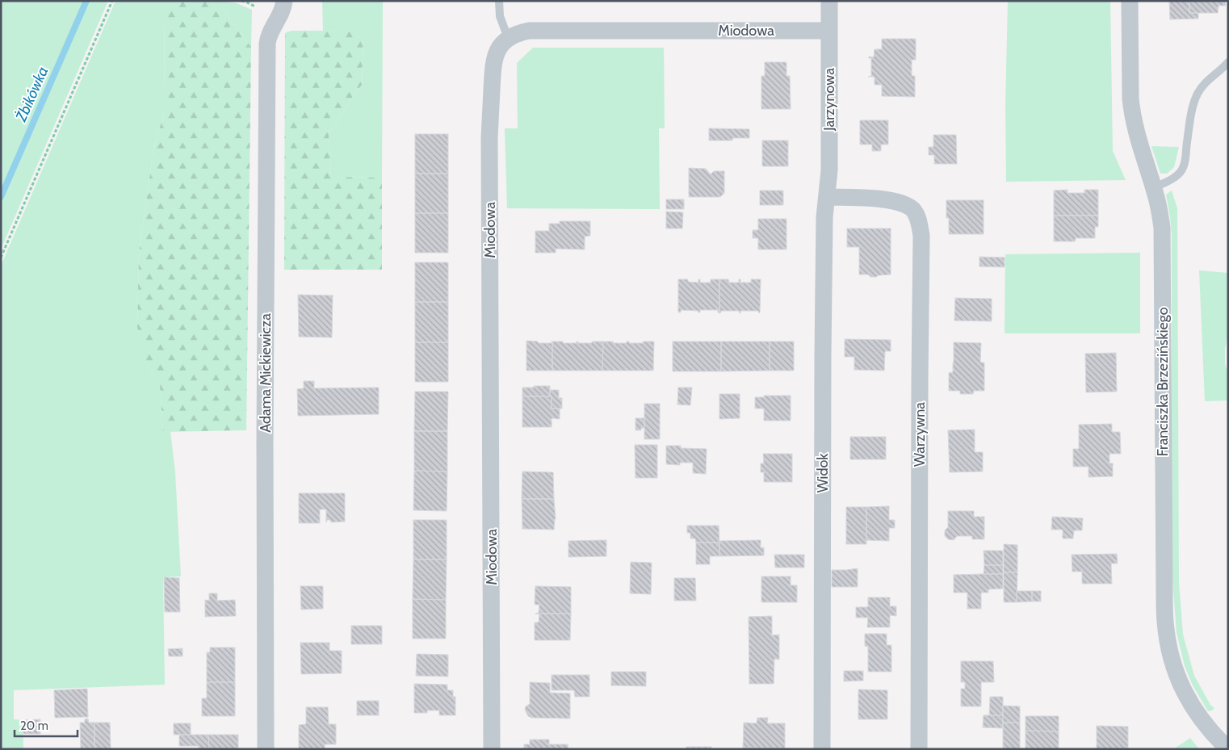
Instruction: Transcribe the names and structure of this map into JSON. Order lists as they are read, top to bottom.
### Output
{
  "streets": {
    "street": [
      "Miodowa",
      "Jarzynowa",
      "Adama Mickiewicza",
      "Franciszka Brzezińskiego",
      "Warzywna",
      "Widok"
    ]
  },
  "crossings": [
    ["Miodowa", "Jarzynowa"],
    ["Jarzynowa", "Warzywna"],
    ["Jarzynowa", "Widok"],
    ["Warzywna", "Widok"]
  ],
  "water": ["Żbikówka"],
  "scale_bar": "20 m"
}
